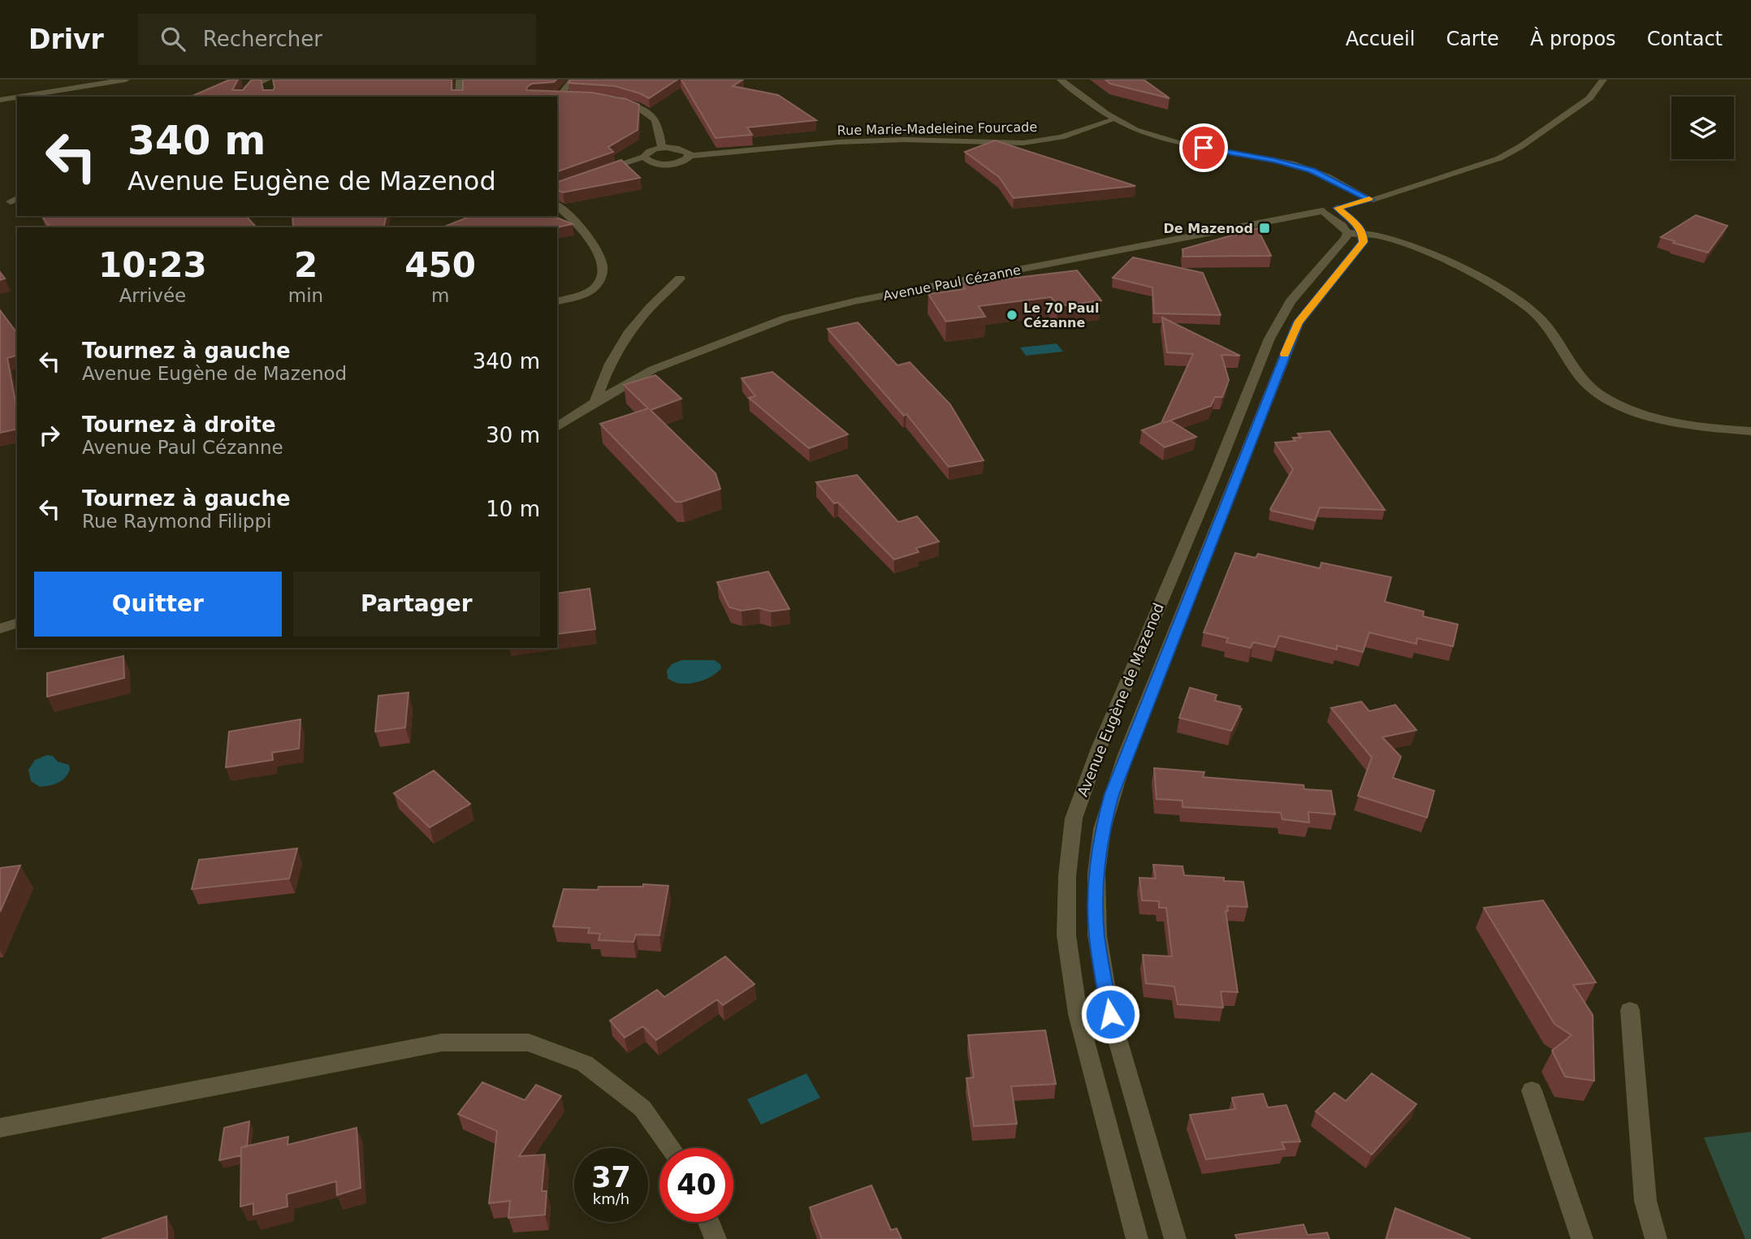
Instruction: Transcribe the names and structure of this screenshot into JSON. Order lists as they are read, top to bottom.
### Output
{
  "streets": {
    "street": ["Rue Marie-Madeleine Fourcade", "Avenue Paul Cézanne", "Avenue Eugène de Mazenod"]
  },
  "crossings": [
    ["Avenue Paul Cézanne", "Avenue Eugène de Mazenod"]
  ],
  "places": {
    "transit": ["De Mazenod"],
    "other": ["Le 70 Paul Cézanne"]
  },
  "page": {
    "header": "Drivr",
    "search": "Rechercher",
    "nav": [
      "Accueil",
      "Carte",
      "À propos",
      "Contact"
    ],
    "turn": ["340 m", "Avenue Eugène de Mazenod"],
    "eta": [
      "10:23",
      "Arrivée",
      "2",
      "min",
      "450",
      "m"
    ],
    "list": [
      {
        "name": "Tournez à gauche",
        "note": "Avenue Eugène de Mazenod",
        "value": "340 m"
      },
      {
        "name": "Tournez à droite",
        "note": "Avenue Paul Cézanne",
        "value": "30 m"
      },
      {
        "name": "Tournez à gauche",
        "note": "Rue Raymond Filippi",
        "value": "10 m"
      }
    ],
    "buttons": ["Quitter", "Partager"],
    "speed": "37 km/h",
    "limit": "40"
  }
}
